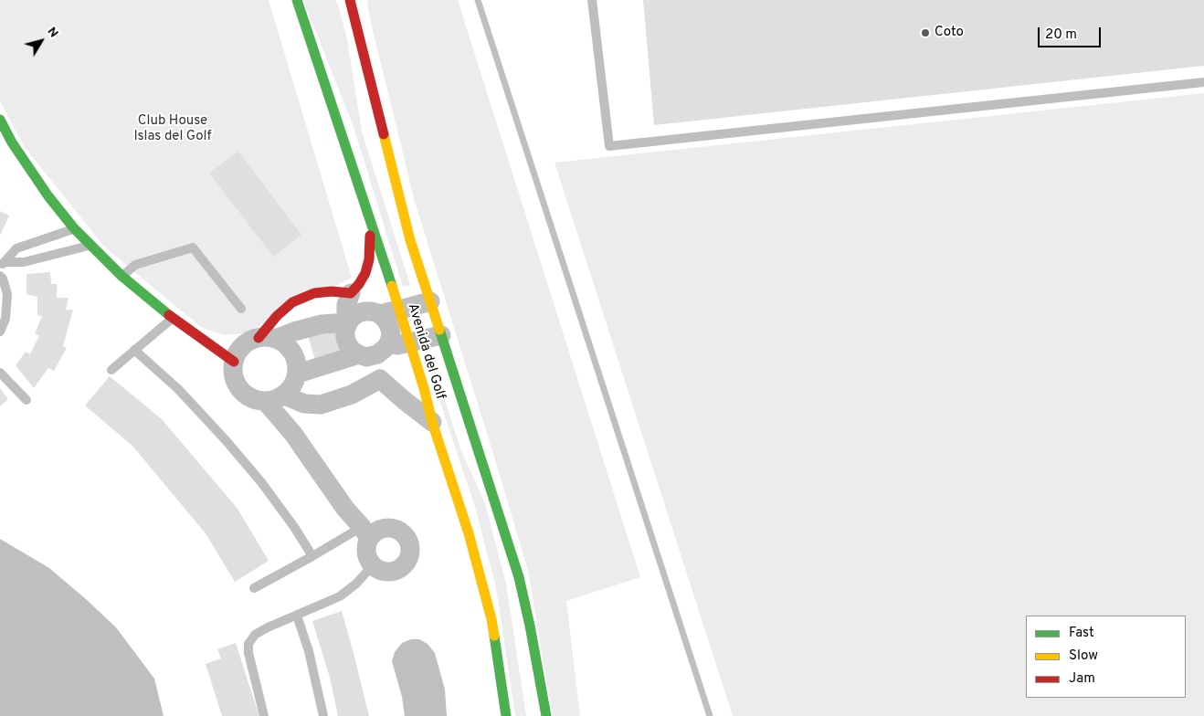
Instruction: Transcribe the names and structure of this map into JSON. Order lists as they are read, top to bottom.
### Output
{
  "streets": {
    "street": ["Avenida del Golf"]
  },
  "parks": ["Club House Islas del Golf"],
  "places": ["Coto"],
  "legend": ["Fast", "Slow", "Jam"],
  "scale_bar": "20 m",
  "north": "top right"
}
